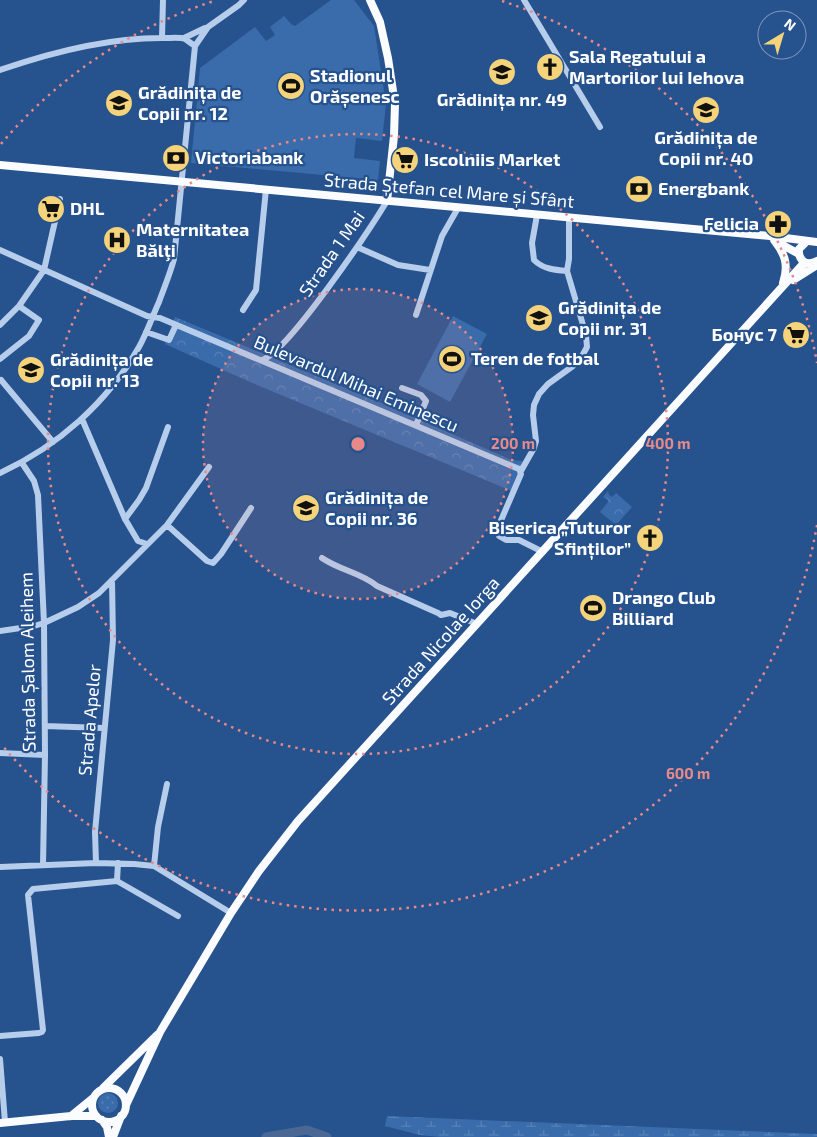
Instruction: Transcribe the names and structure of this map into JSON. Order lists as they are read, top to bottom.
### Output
{
  "streets": {
    "main road": ["Strada Ștefan cel Mare și Sfânt", "Strada 1 Mai", "Strada Nicolae Iorga"],
    "street": ["Bulevardul Mihai Eminescu", "Strada Șalom Aleihem", "Strada Apelor"]
  },
  "crossings": [
    ["Strada Ștefan cel Mare și Sfânt", "Strada 1 Mai"],
    ["Strada Ștefan cel Mare și Sfânt", "Strada Nicolae Iorga"],
    ["Strada 1 Mai", "Bulevardul Mihai Eminescu"]
  ],
  "places": {
    "church": ["Sala Regatului a Martorilor lui Iehova", "Biserica „Tuturor Sfinților”"],
    "school or university": [
      "Grădinița nr. 49",
      "Grădinița de Copii nr. 12",
      "Grădinița de Copii nr. 40",
      "Grădinița de Copii nr. 31",
      "Grădinița de Copii nr. 13",
      "Grădinița de Copii nr. 36"
    ],
    "sports": ["Stadionul Orășenesc", "Teren de fotbal", "Drango Club Billiard"],
    "bank": ["Victoriabank", "Energbank"],
    "supermarket": ["Iscolniis Market", "DHL", "Бонус 7"],
    "pharmacy": ["Felicia"],
    "hospital": ["Maternitatea Bălţi"]
  },
  "north": "top right",
  "rings": ["200 m", "400 m", "600 m"]
}
